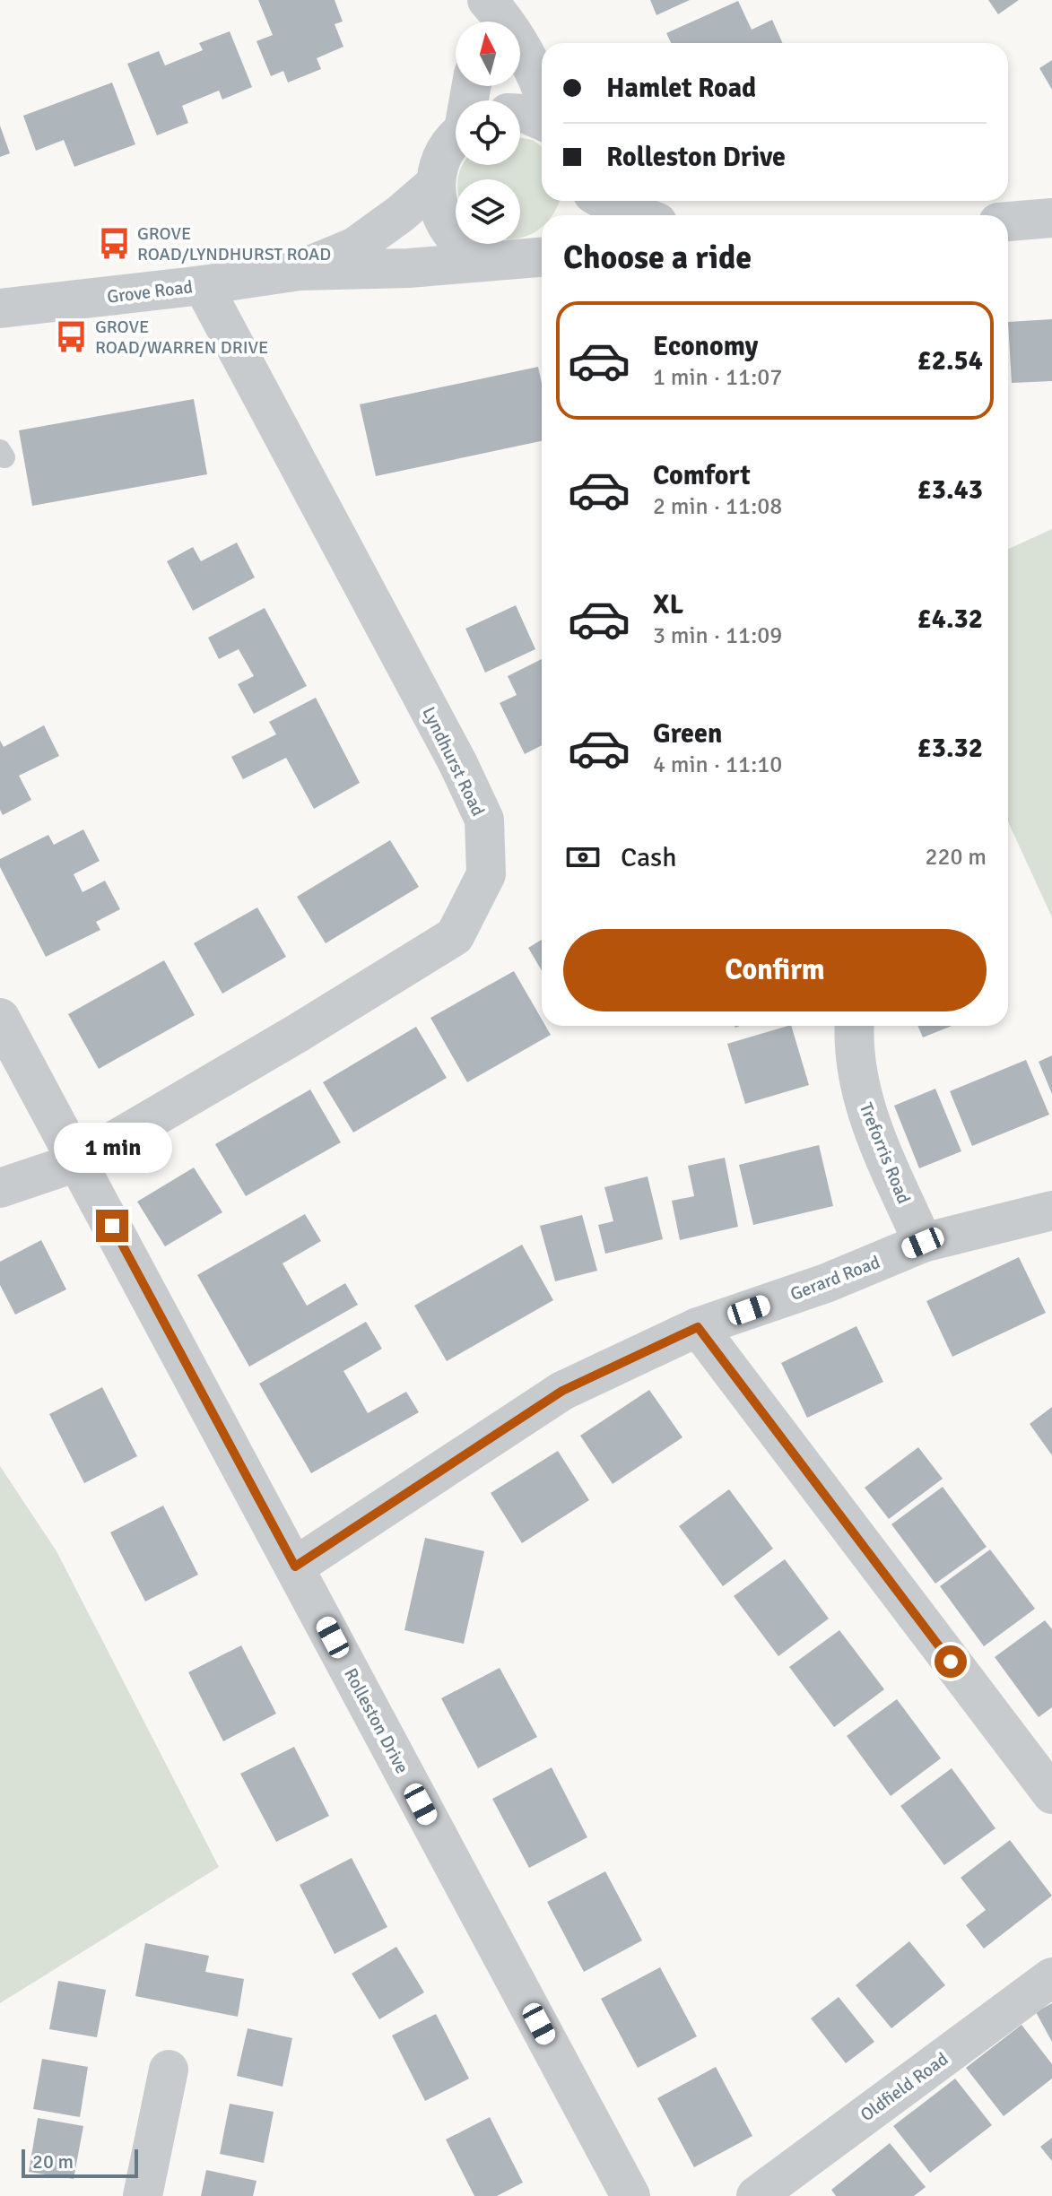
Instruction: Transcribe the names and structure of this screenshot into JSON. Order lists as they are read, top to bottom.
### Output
{
  "streets": {
    "street": [
      "Grove Road",
      "Lyndhurst Road",
      "Treforris Road",
      "Gerard Road",
      "Rolleston Drive",
      "Oldfield Road"
    ]
  },
  "crossings": [
    ["Grove Road", "Lyndhurst Road"],
    ["Lyndhurst Road", "Rolleston Drive"],
    ["Treforris Road", "Gerard Road"],
    ["Gerard Road", "Rolleston Drive"]
  ],
  "places": {
    "bus stop": ["GROVE ROAD/LYNDHURST ROAD", "GROVE ROAD/WARREN DRIVE"]
  },
  "scale_bar": "20 m",
  "north": "top",
  "page": {
    "banner": ["Hamlet Road", "Rolleston Drive"],
    "heading": "Choose a ride",
    "list": [
      {
        "name": "Economy",
        "note": "1 min · 11:07",
        "value": "£2.54"
      },
      {
        "name": "Comfort",
        "note": "2 min · 11:08",
        "value": "£3.43"
      },
      {
        "name": "XL",
        "note": "3 min · 11:09",
        "value": "£4.32"
      },
      {
        "name": "Green",
        "note": "4 min · 11:10",
        "value": "£3.32"
      }
    ],
    "pay": ["Cash", "220 m"],
    "buttons": "Confirm",
    "bubble": "1 min",
    "scale": "20 m"
  }
}
